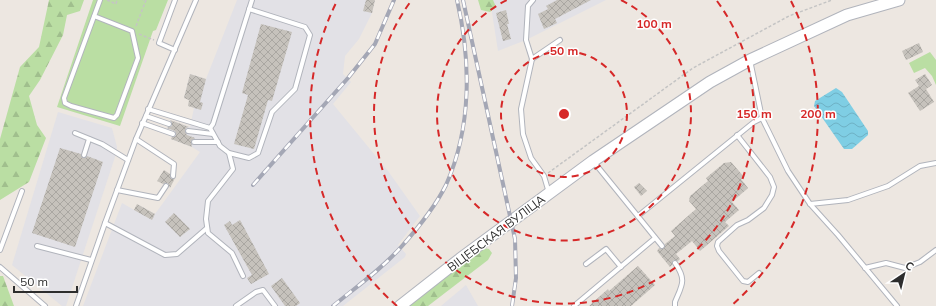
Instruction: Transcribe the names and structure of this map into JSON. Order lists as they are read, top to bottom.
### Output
{
  "streets": {
    "main road": ["ВІЦЕБСКАЯ ВУЛІЦА"]
  },
  "scale_bar": "50 m",
  "north": "top right",
  "rings": [
    "100 m",
    "50 m",
    "150 m",
    "200 m"
  ]
}
